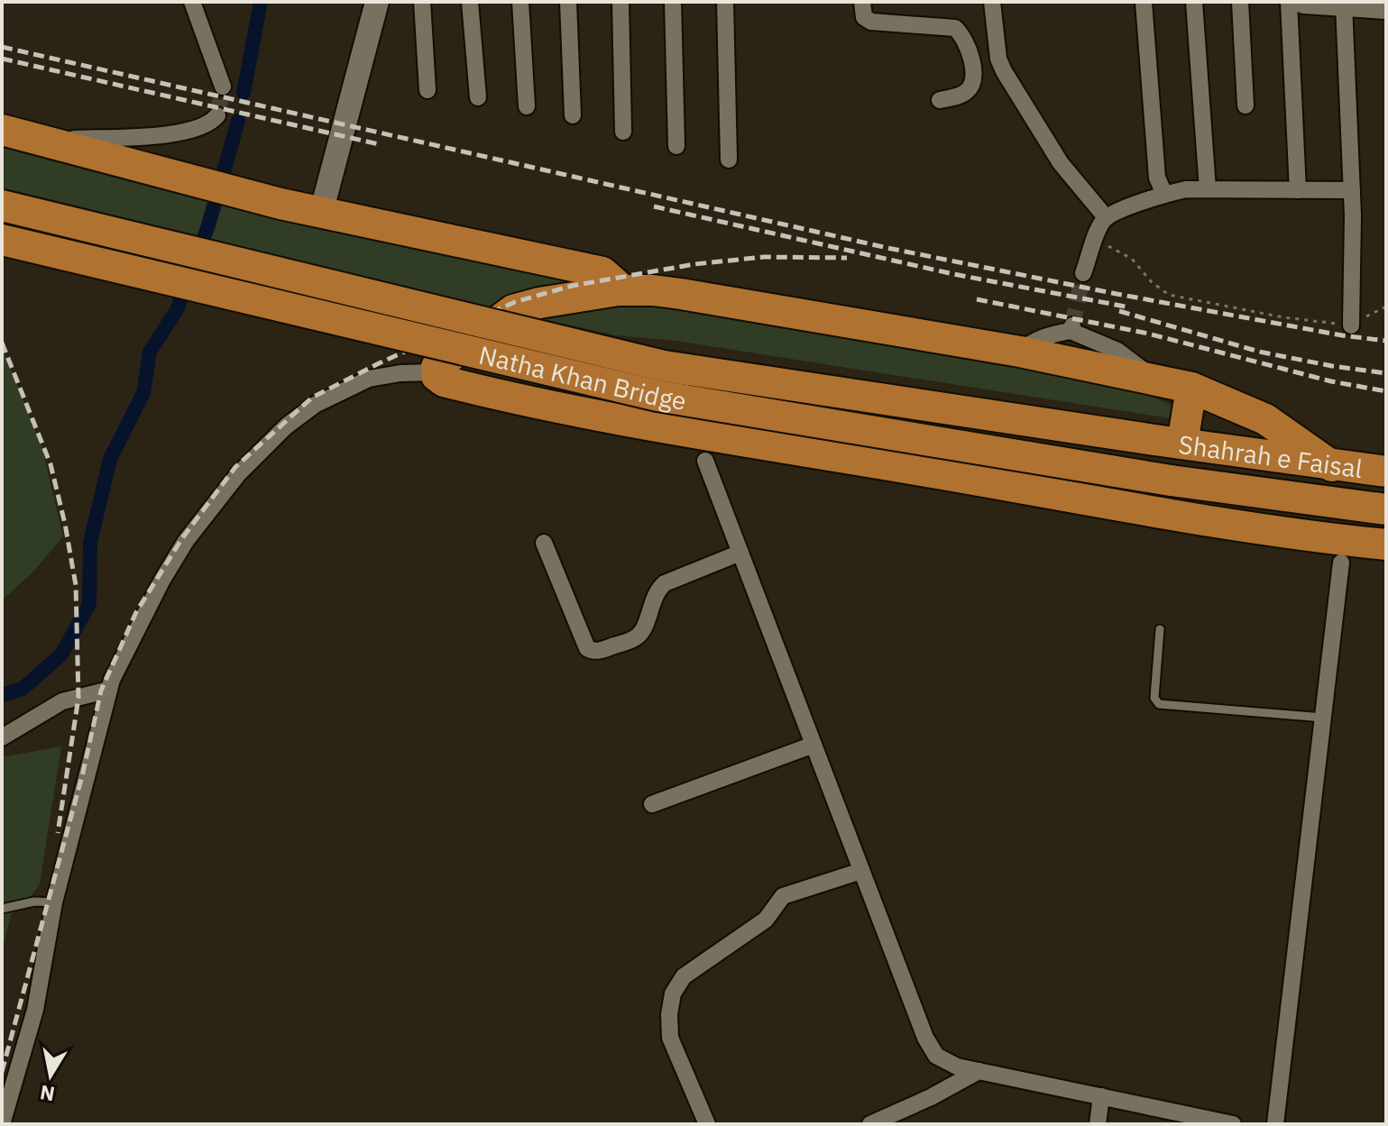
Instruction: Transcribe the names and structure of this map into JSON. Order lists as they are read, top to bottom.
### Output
{
  "streets": {
    "highway": ["Natha Khan Bridge", "Shahrah e Faisal"]
  },
  "crossings": [
    ["Natha Khan Bridge", "Shahrah e Faisal"]
  ],
  "north": "bottom"
}
